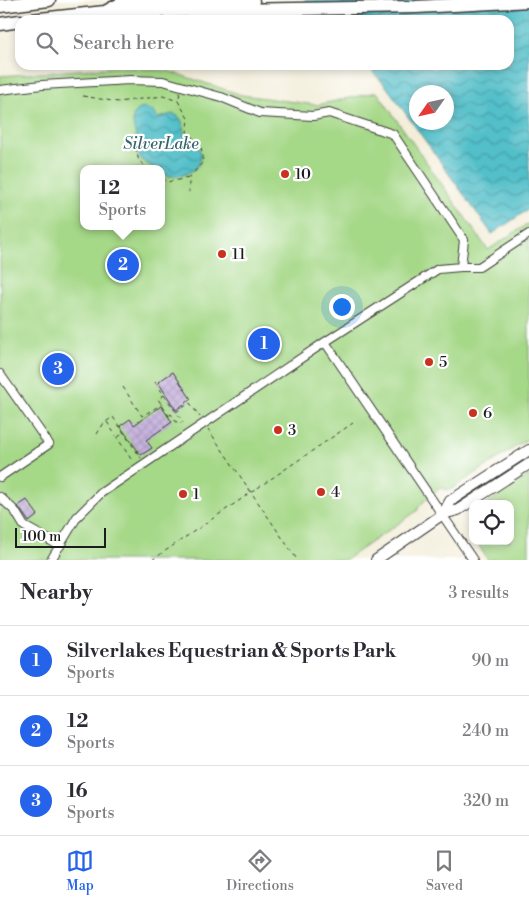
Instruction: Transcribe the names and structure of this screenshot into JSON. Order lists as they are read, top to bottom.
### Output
{
  "water": ["SilverLake"],
  "places": [
    "10",
    "11",
    "5",
    "6",
    "3",
    "4",
    "1"
  ],
  "scale_bar": "100 m",
  "north": "bottom left",
  "page": {
    "search": "Search here",
    "popup": ["12", "Sports"],
    "pins": ["2", "1", "3"],
    "scale": "100 m",
    "heading": ["Nearby", "3 results"],
    "list": [
      {
        "mark": "1",
        "name": "Silverlakes Equestrian & Sports Park",
        "note": "Sports",
        "value": "90 m"
      },
      {
        "mark": "2",
        "name": "12",
        "note": "Sports",
        "value": "240 m"
      },
      {
        "mark": "3",
        "name": "16",
        "note": "Sports",
        "value": "320 m"
      }
    ],
    "nav": ["Map", "Directions", "Saved"]
  }
}
